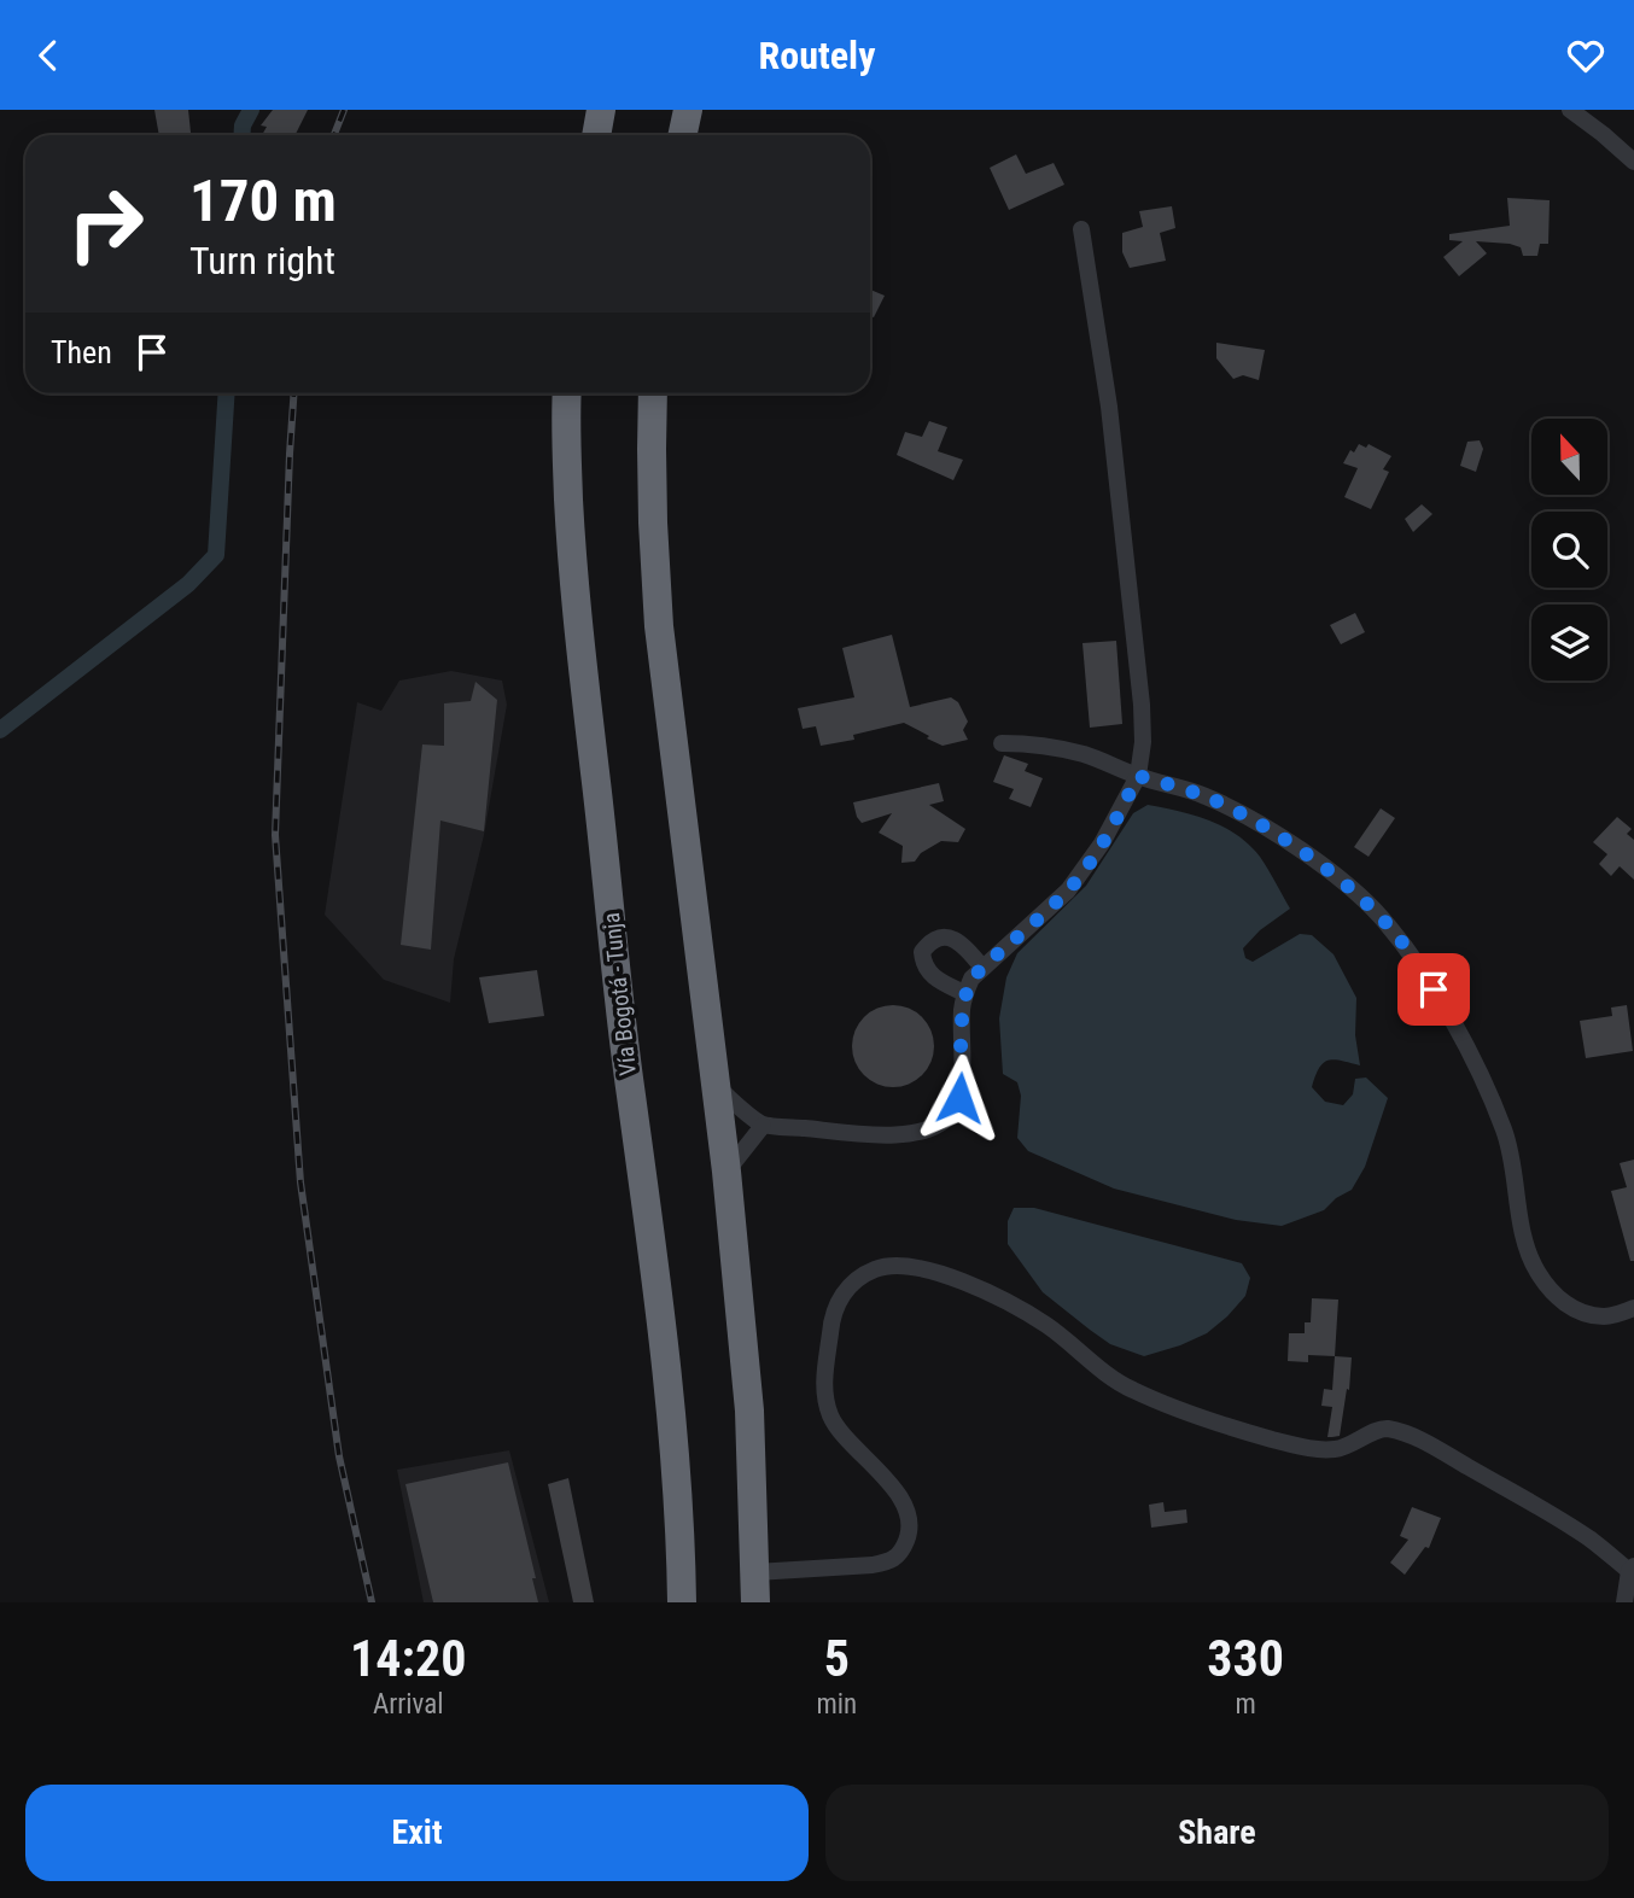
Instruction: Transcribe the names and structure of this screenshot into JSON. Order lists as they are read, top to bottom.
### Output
{
  "streets": {
    "highway": ["Vía Bogotá - Tunja"]
  },
  "north": "top",
  "page": {
    "header": "Routely",
    "turn": ["170 m", "Turn right"],
    "then": "Then",
    "eta": [
      "14:20",
      "Arrival",
      "5",
      "min",
      "330",
      "m"
    ],
    "buttons": ["Exit", "Share"]
  }
}
